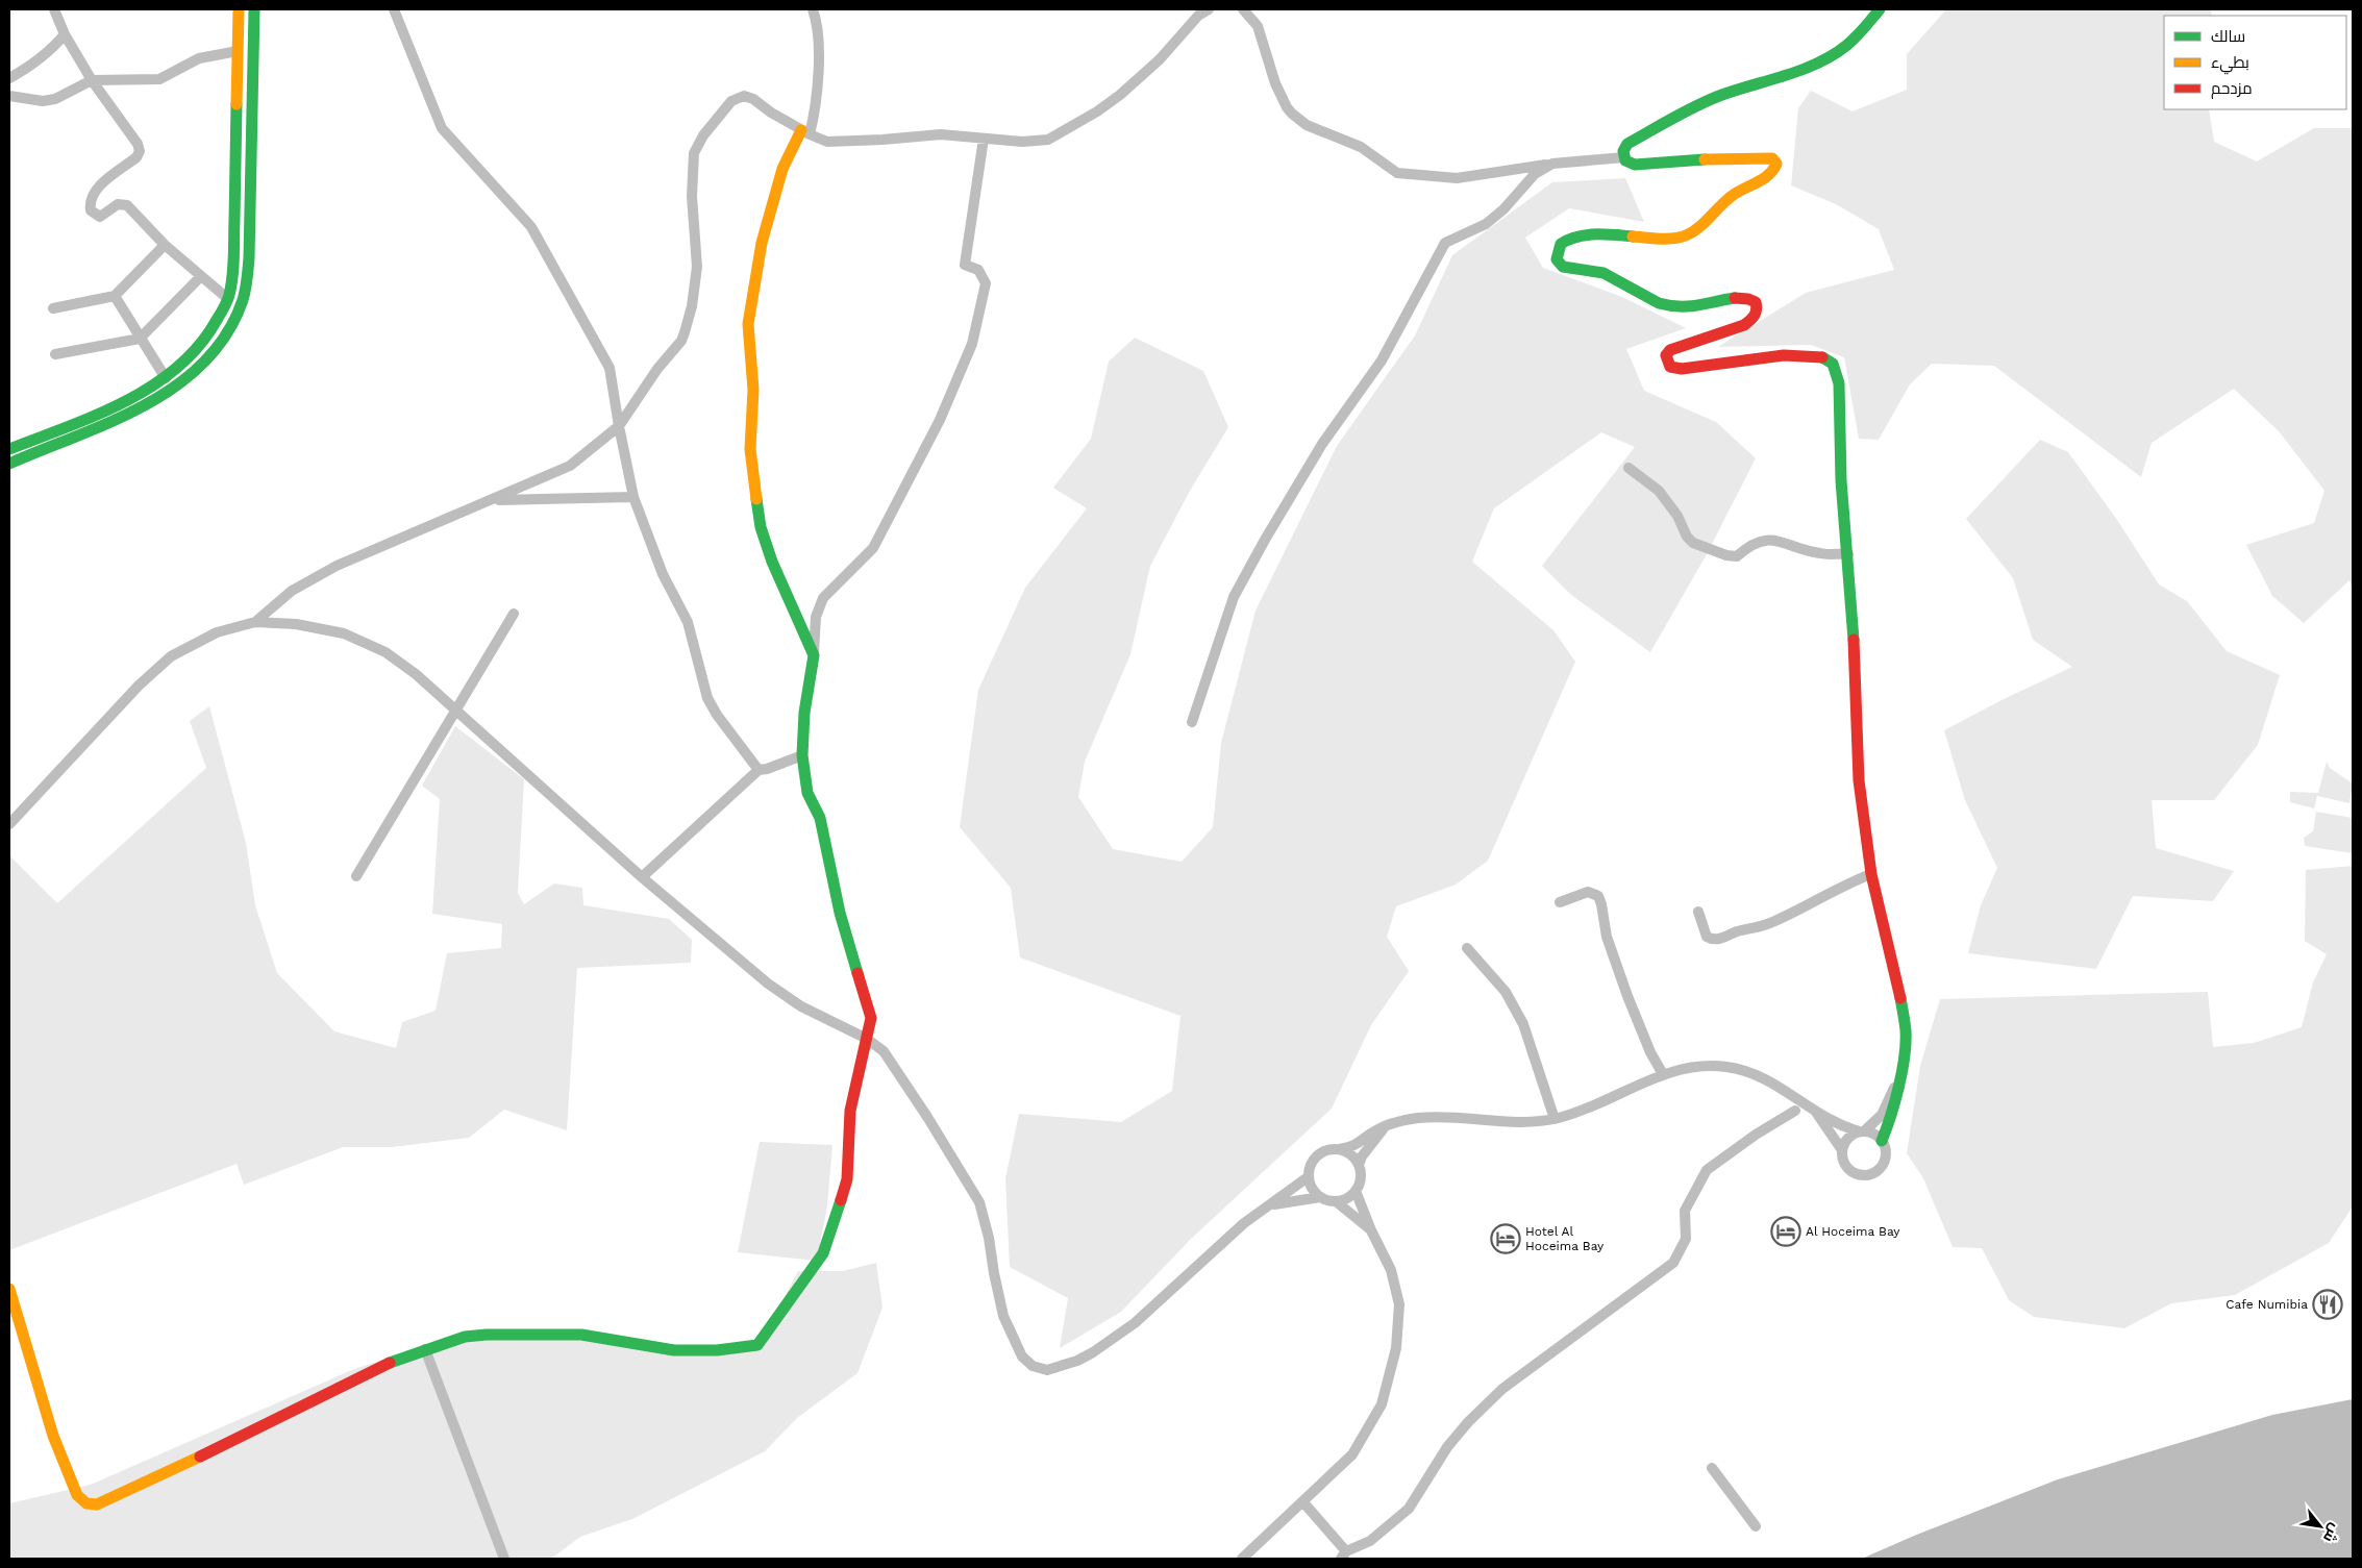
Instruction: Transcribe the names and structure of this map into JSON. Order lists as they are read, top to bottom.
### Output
{
  "places": {
    "hotel": ["Al Hoceima Bay", "Hotel Al Hoceima Bay"],
    "restaurant": ["Cafe Numibia"]
  },
  "legend": ["سالك", "بطيء", "مزدحم"],
  "north": "bottom right"
}
